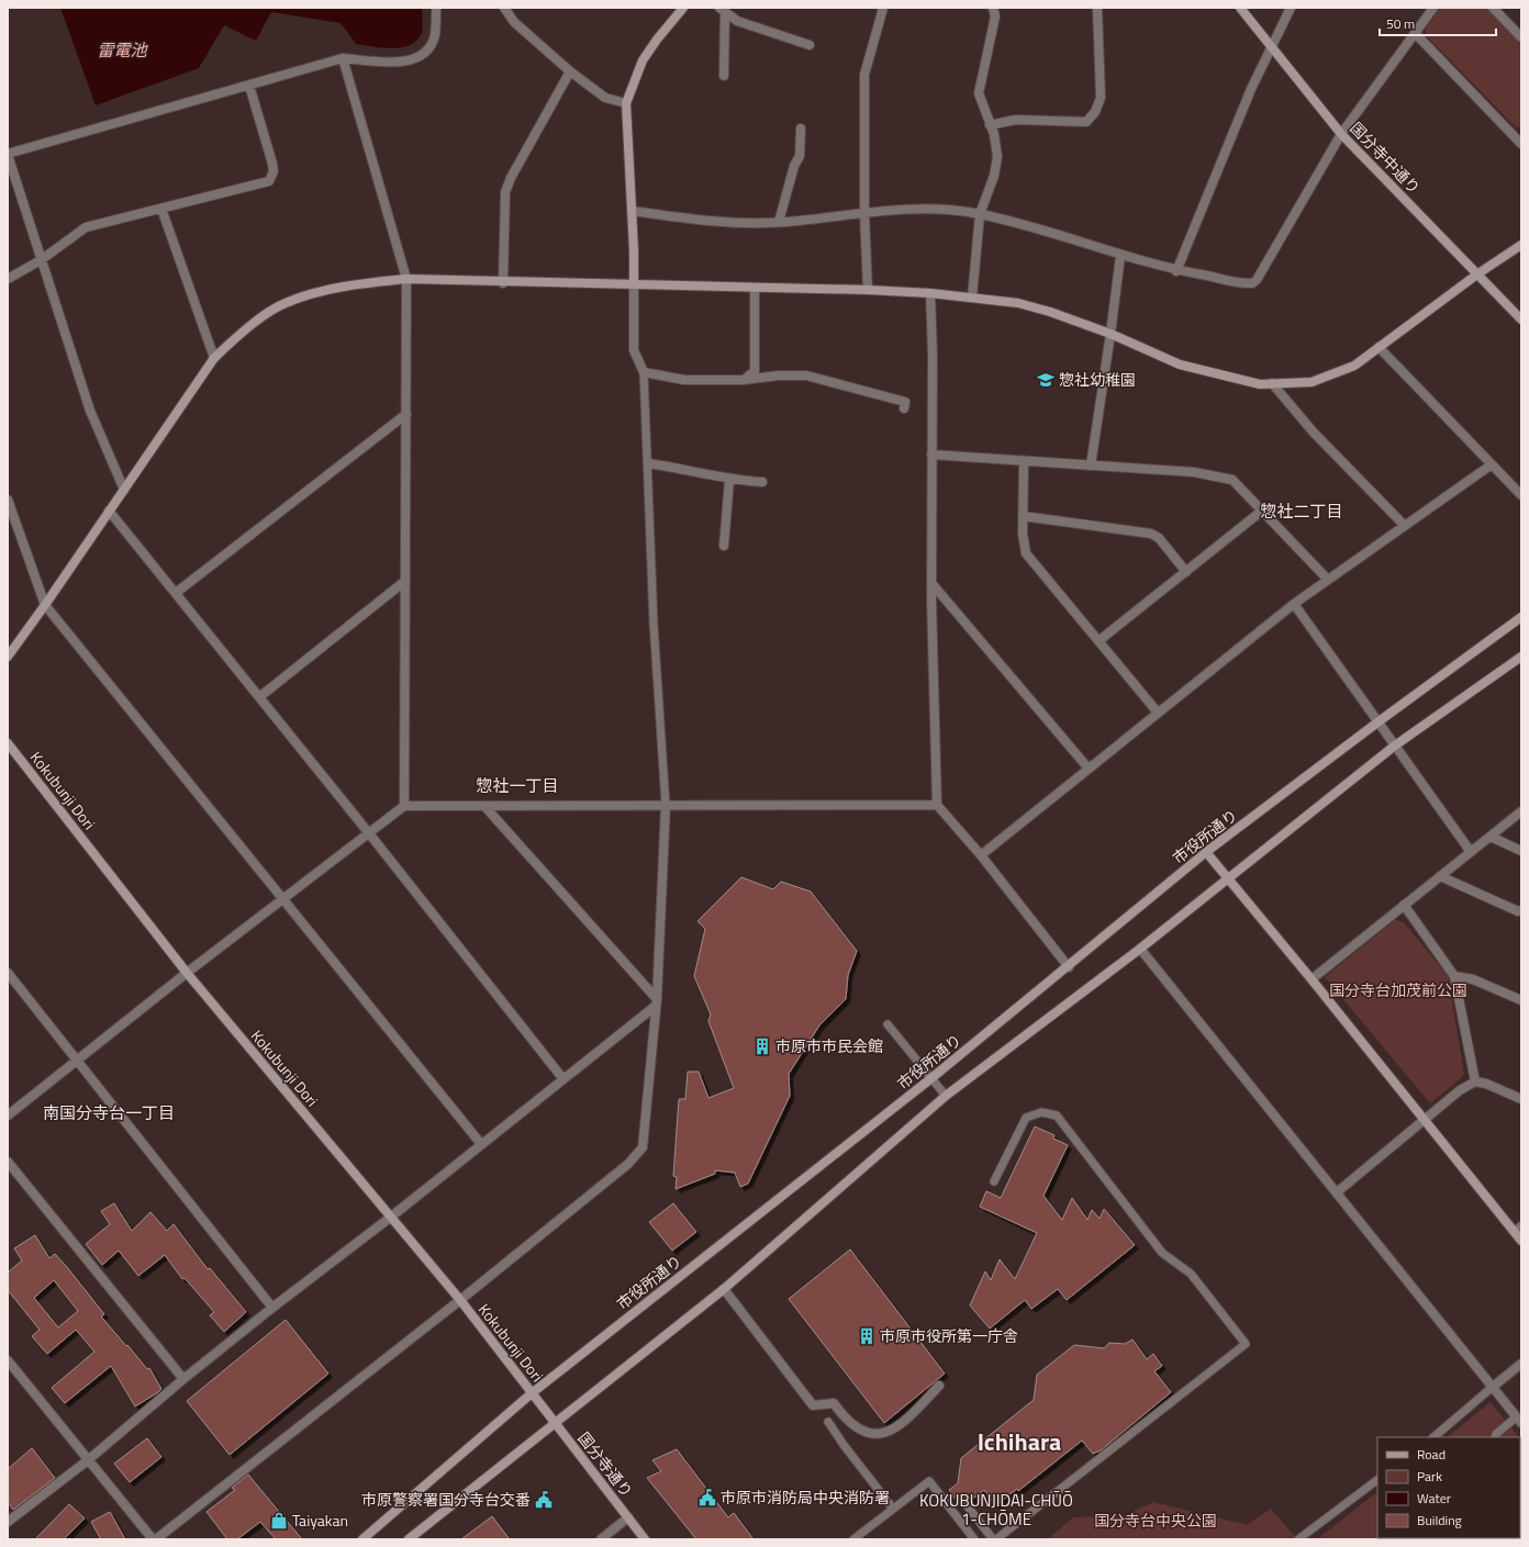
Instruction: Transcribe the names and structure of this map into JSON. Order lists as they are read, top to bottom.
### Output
{
  "streets": {
    "street": [
      "国分寺中通り",
      "Kokubunji Dori",
      "市役所通り",
      "国分寺通り"
    ]
  },
  "crossings": [
    ["Kokubunji Dori", "市役所通り"],
    ["Kokubunji Dori", "国分寺通り"]
  ],
  "districts": [
    "惣社二丁目",
    "惣社一丁目",
    "南国分寺台一丁目",
    "Ichihara",
    "KOKUBUNJIDAI-CHŪŌ 1-CHŌME"
  ],
  "water": ["雷電池"],
  "parks": ["国分寺台加茂前公園", "国分寺台中央公園"],
  "places": {
    "school or university": ["惣社幼稚園"],
    "building": ["市原市市民会館", "市原市役所第一庁舎"],
    "public building": ["市原市消防局中央消防署", "市原警察署国分寺台交番"],
    "shop": ["Taiyakan"]
  },
  "legend": [
    "Road",
    "Park",
    "Water",
    "Building"
  ],
  "scale_bar": "50 m"
}
